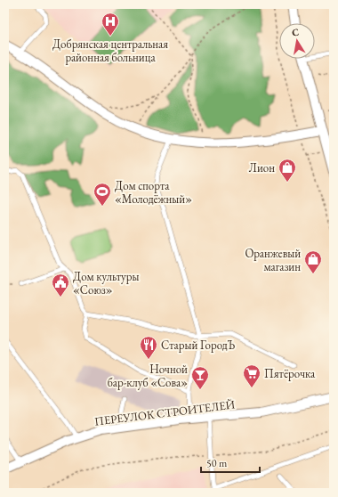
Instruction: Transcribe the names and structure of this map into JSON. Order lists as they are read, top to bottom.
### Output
{
  "streets": {
    "street": ["ПЕРЕУЛОК СТРОИТЕЛЕЙ"]
  },
  "places": {
    "hospital": ["Добрянская центральная районная больница"],
    "shop": ["Лион", "Оранжевый магазин"],
    "sports": ["Дом спорта «Молодёжный»"],
    "public building": ["Дом культуры «Союз»"],
    "restaurant": ["Старый ГородЪ"],
    "supermarket": ["Пятёрочка"],
    "bar": ["Ночной бар-клуб «Сова»"]
  },
  "scale_bar": "50 m",
  "north": "top"
}
